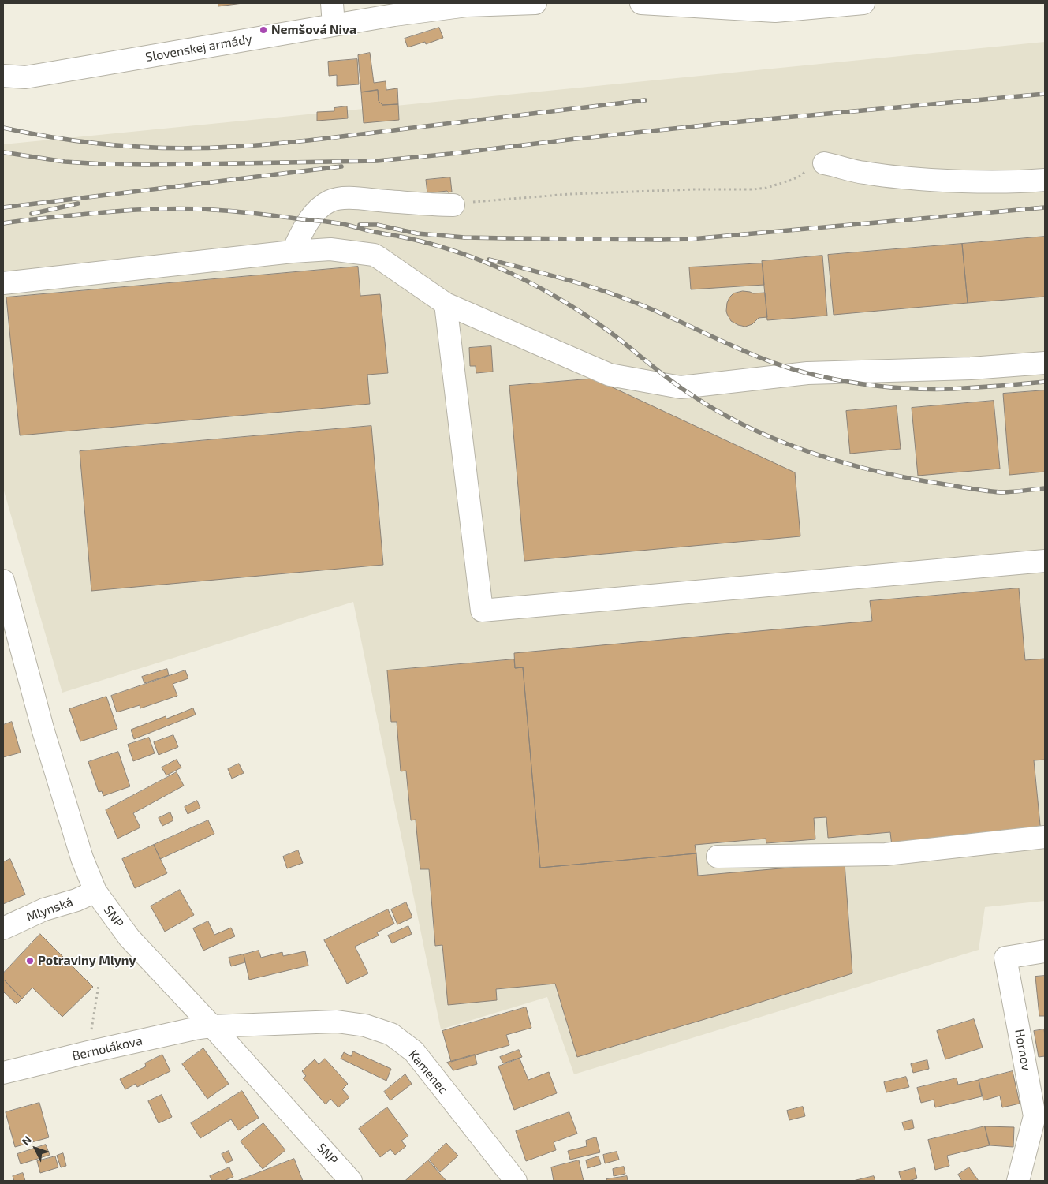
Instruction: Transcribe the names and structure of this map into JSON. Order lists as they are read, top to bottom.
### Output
{
  "streets": {
    "street": [
      "Slovenskej armády",
      "Mlynská",
      "SNP",
      "Bernolákova",
      "Hornov",
      "Kamenec"
    ]
  },
  "crossings": [
    ["Mlynská", "SNP"],
    ["SNP", "Bernolákova"],
    ["SNP", "Kamenec"],
    ["Bernolákova", "Kamenec"]
  ],
  "places": ["Nemšová Niva", "Potraviny Mlyny"],
  "north": "top left"
}
